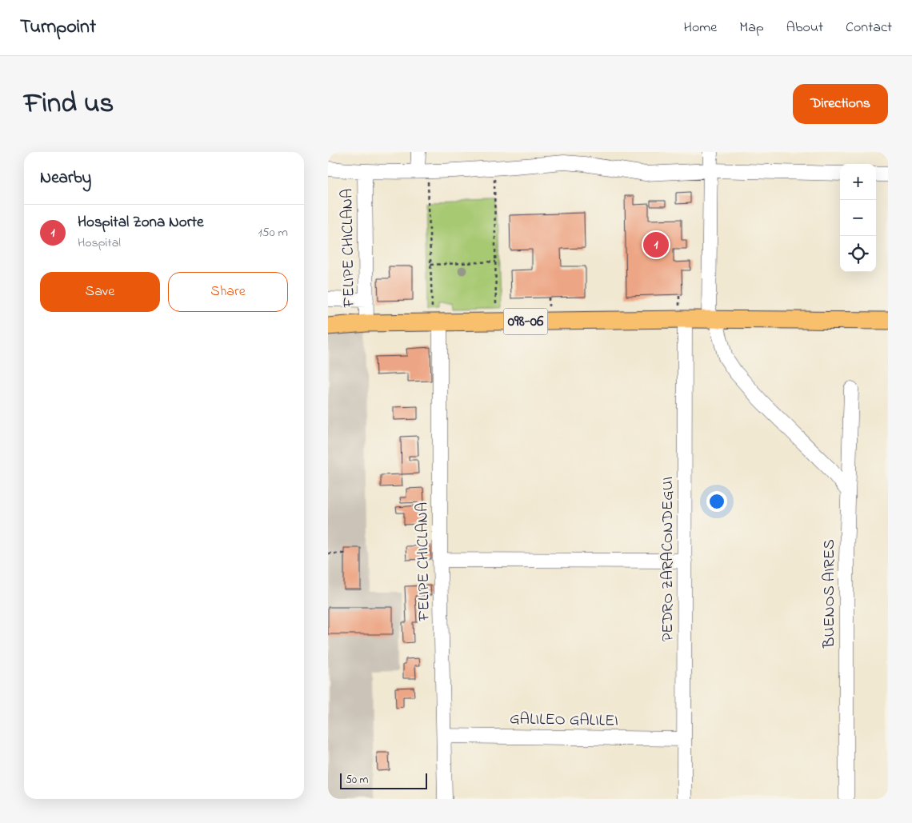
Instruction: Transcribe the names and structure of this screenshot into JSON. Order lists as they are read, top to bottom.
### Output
{
  "streets": {
    "main road": ["098-06"],
    "street": [
      "FELIPE CHICLANA",
      "PEDRO ZARACONDEGUI",
      "BUENOS AIRES",
      "GALILEO GALILEI"
    ]
  },
  "crossings": [
    ["FELIPE CHICLANA", "098-06"],
    ["FELIPE CHICLANA", "GALILEO GALILEI"],
    ["098-06", "PEDRO ZARACONDEGUI"],
    ["PEDRO ZARACONDEGUI", "GALILEO GALILEI"]
  ],
  "scale_bar": "50 m",
  "page": {
    "header": "Turnpoint",
    "nav": [
      "Home",
      "Map",
      "About",
      "Contact"
    ],
    "title": "Find us",
    "buttons": [
      "Directions",
      ["Save", "Share"]
    ],
    "heading": "Nearby",
    "map_buttons": ["+", "−"],
    "list": [
      {
        "mark": "1",
        "name": "Hospital Zona Norte",
        "note": "Hospital",
        "value": "150 m"
      }
    ],
    "pins": "1",
    "scale": "50 m"
  }
}
